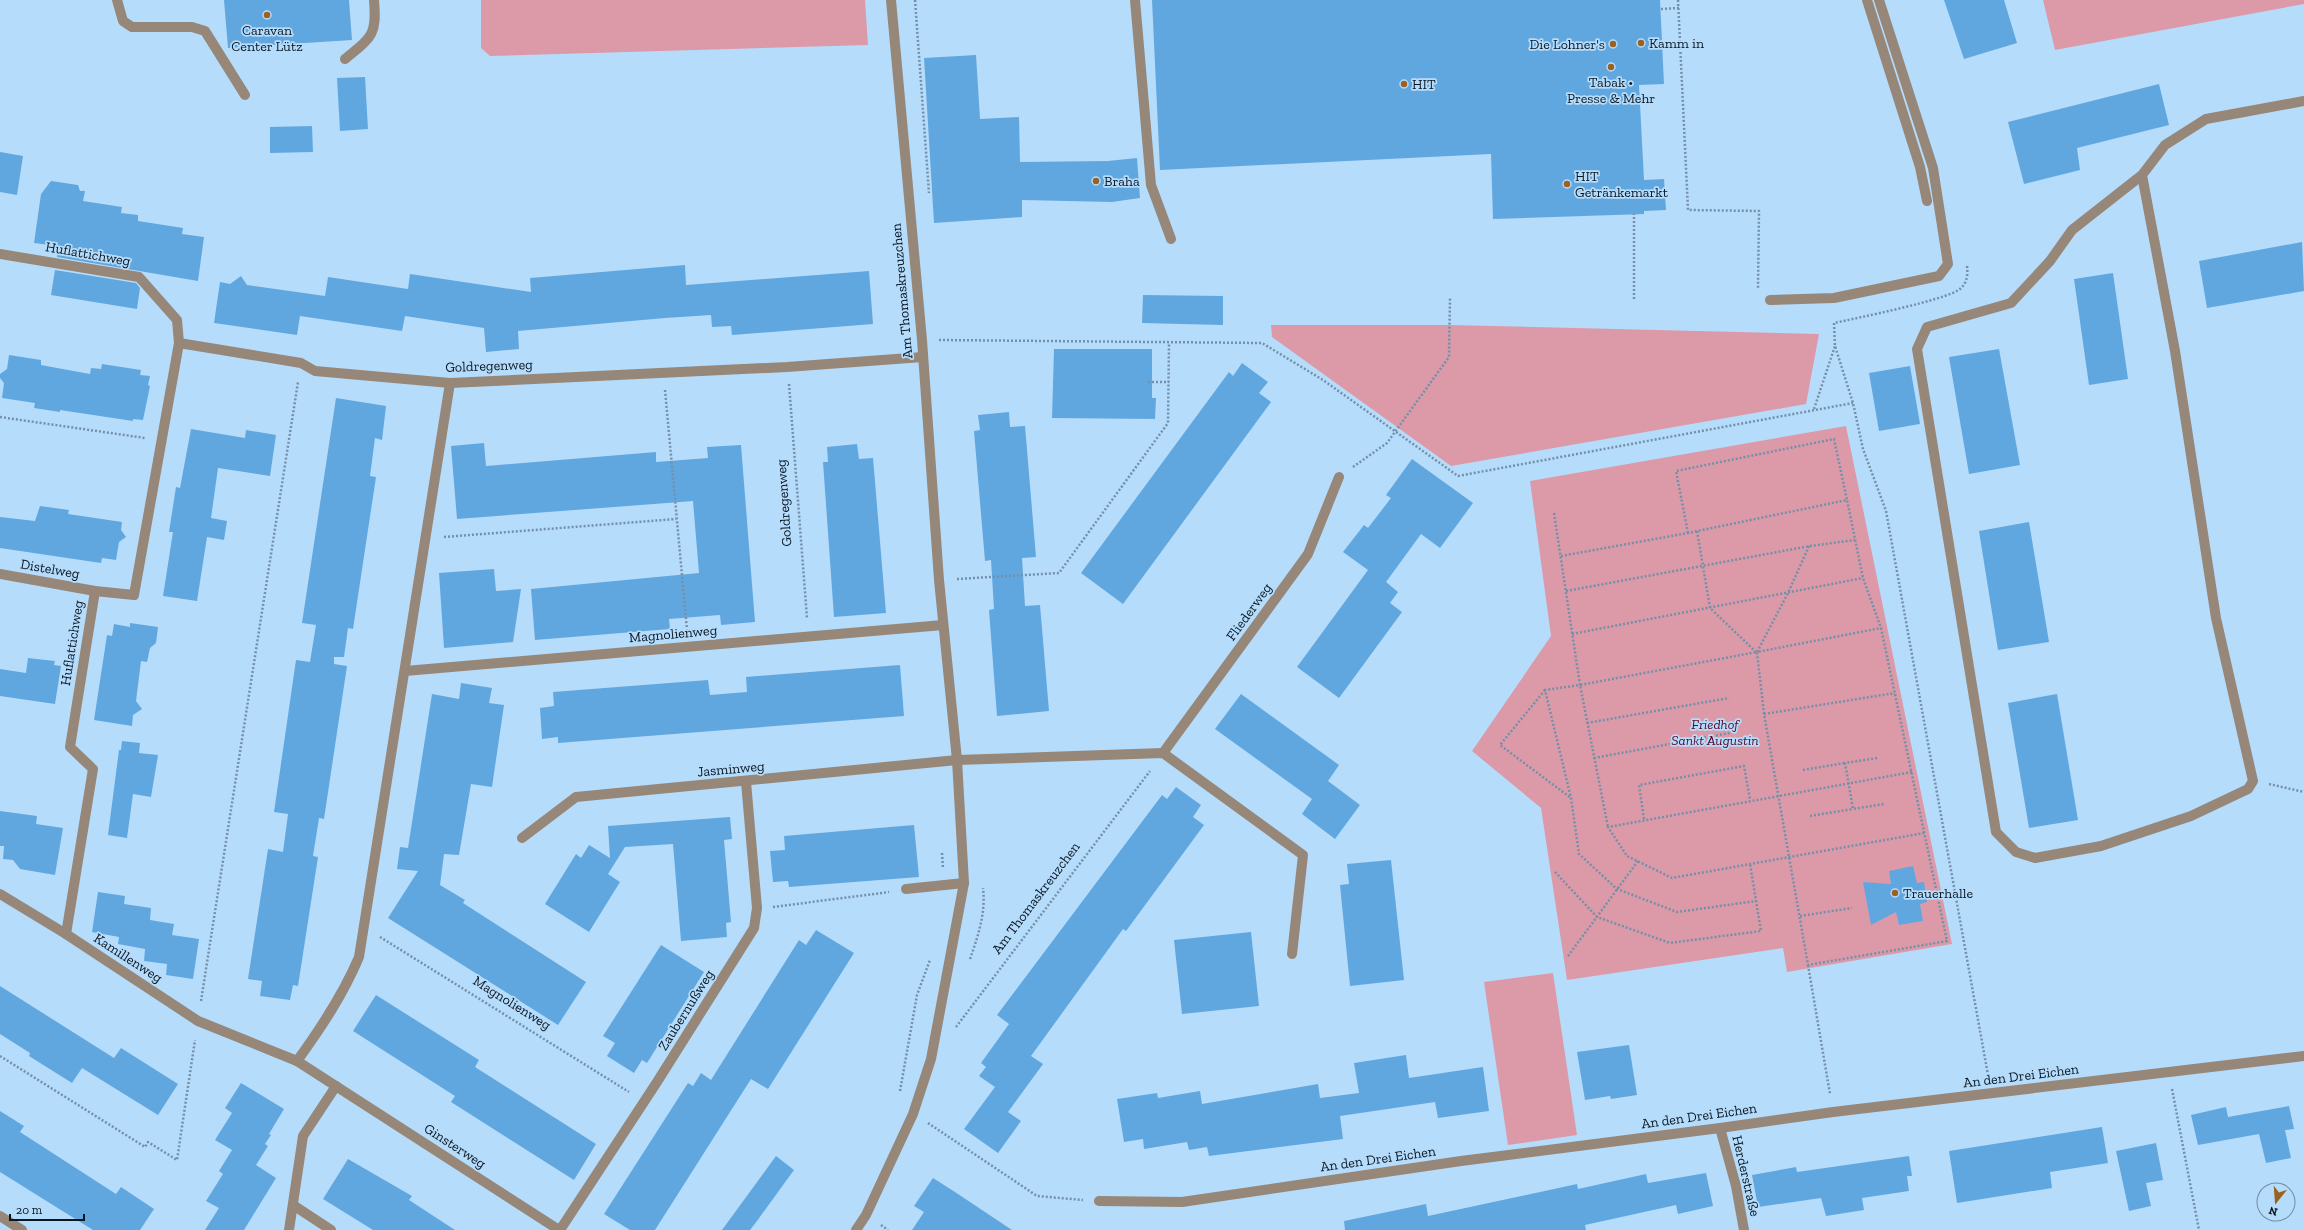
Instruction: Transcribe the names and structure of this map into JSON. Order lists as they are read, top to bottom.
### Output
{
  "streets": {
    "street": [
      "Huflattichweg",
      "Am Thomaskreuzchen",
      "Goldregenweg",
      "Distelweg",
      "Fliederweg",
      "Magnolienweg",
      "Jasminweg",
      "Kamillenweg",
      "Zaubernußweg",
      "An den Drei Eichen",
      "Ginsterweg",
      "Herderstraße"
    ]
  },
  "crossings": [
    ["Huflattichweg", "Distelweg"],
    ["Huflattichweg", "Kamillenweg"],
    ["Am Thomaskreuzchen", "Goldregenweg"],
    ["Am Thomaskreuzchen", "Fliederweg"],
    ["Am Thomaskreuzchen", "Magnolienweg"],
    ["Am Thomaskreuzchen", "Jasminweg"],
    ["Goldregenweg", "Magnolienweg"],
    ["Magnolienweg", "Zaubernußweg"],
    ["Jasminweg", "Zaubernußweg"],
    ["Kamillenweg", "Ginsterweg"],
    ["Zaubernußweg", "Ginsterweg"],
    ["An den Drei Eichen", "Herderstraße"]
  ],
  "parks": ["Friedhof Sankt Augustin"],
  "places": [
    "Caravan Center Lütz",
    "Kamm in",
    "Die Lohner's",
    "Tabak • Presse & Mehr",
    "HIT",
    "Braha",
    "HIT Getränkemarkt",
    "Trauerhalle"
  ],
  "scale_bar": "20 m",
  "north": "bottom"
}
